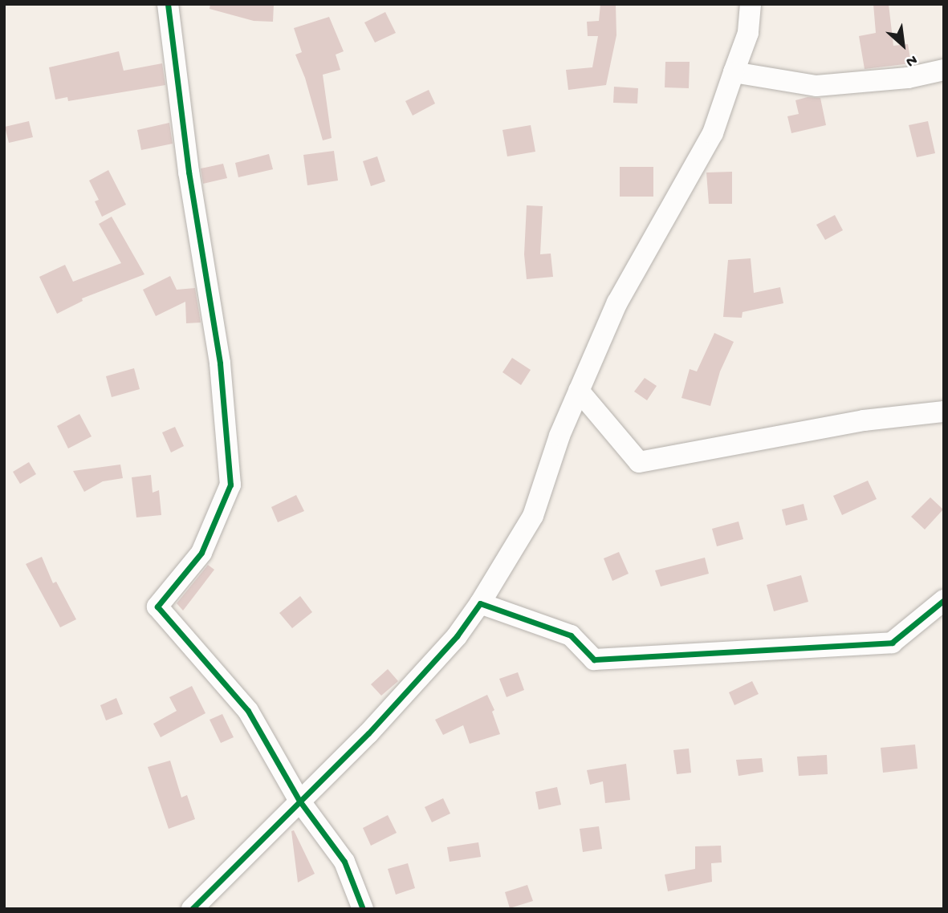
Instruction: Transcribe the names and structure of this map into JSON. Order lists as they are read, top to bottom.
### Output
{
  "north": "bottom right"
}
